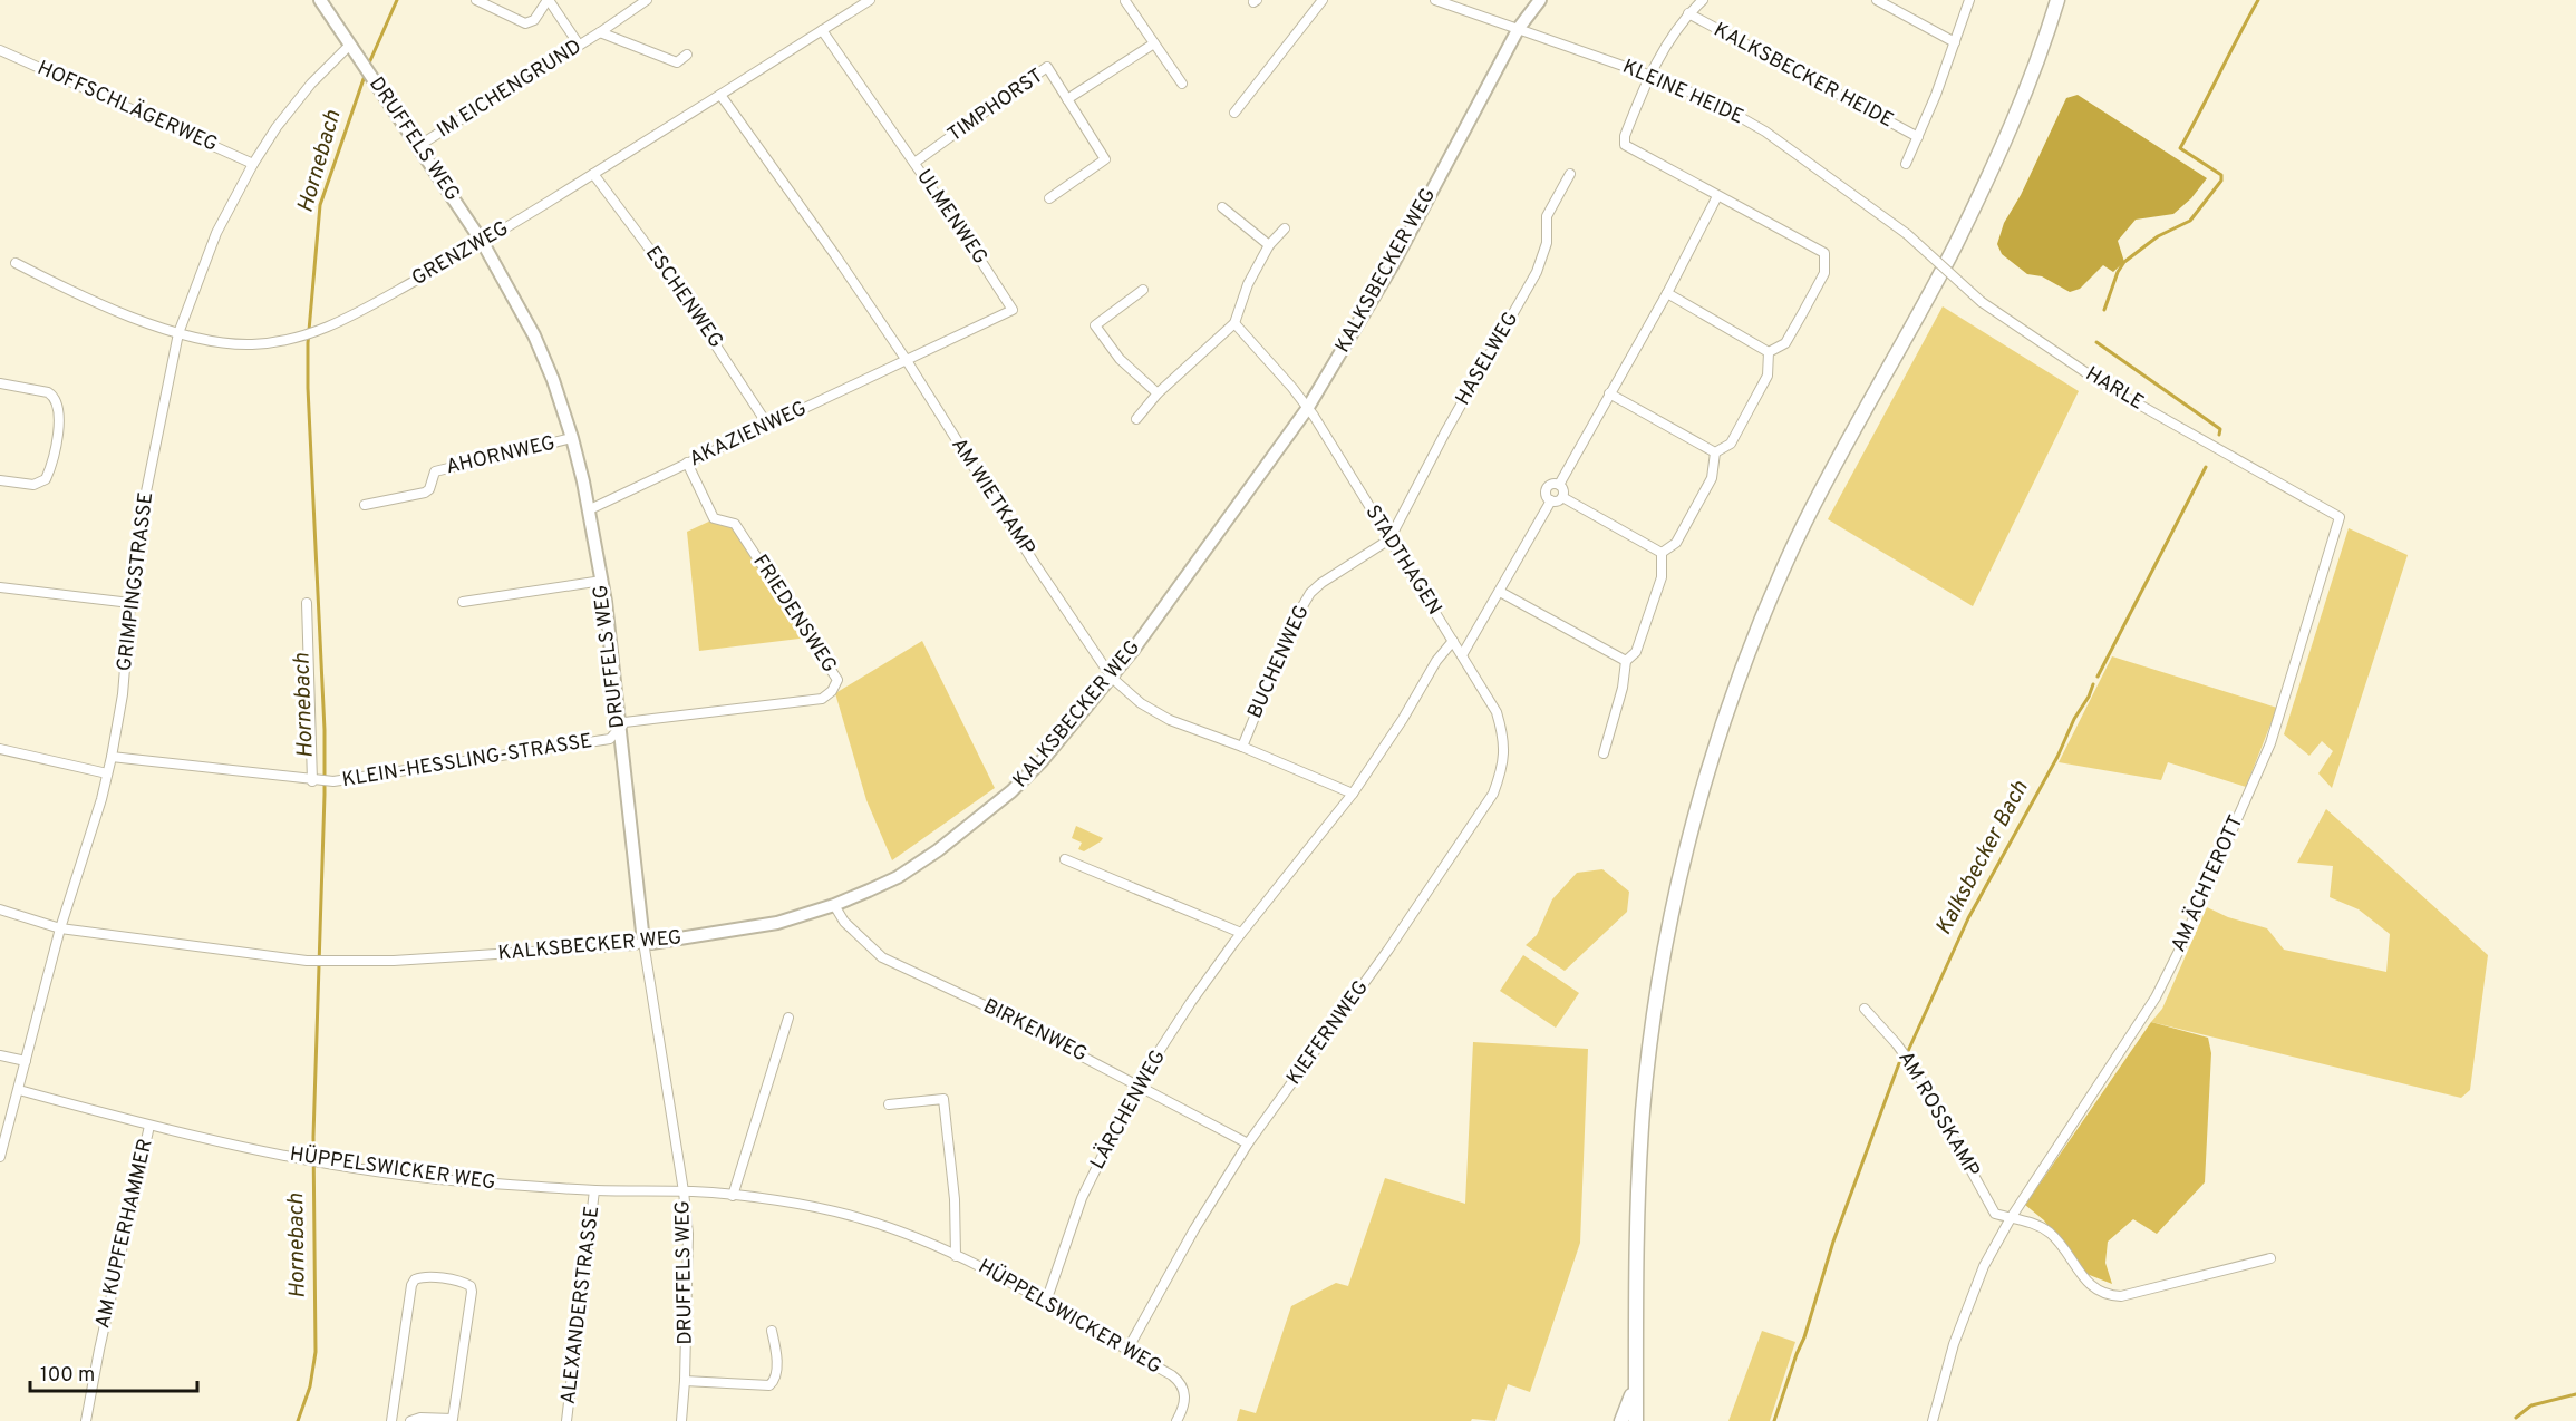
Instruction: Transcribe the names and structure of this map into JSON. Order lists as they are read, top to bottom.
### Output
{
  "streets": {
    "street": [
      "KALKSBECKER HEIDE",
      "IM EICHENGRUND",
      "KLEINE HEIDE",
      "TIMPHORST",
      "HOFFSCHLÄGERWEG",
      "DRUFFELS WEG",
      "ULMENWEG",
      "GRENZWEG",
      "KALKSBECKER WEG",
      "ESCHENWEG",
      "HASELWEG",
      "HARLE",
      "AKAZIENWEG",
      "AHORNWEG",
      "AM WIETKAMP",
      "STADTHAGEN",
      "GRIMPINGSTRASSE",
      "FRIEDENSWEG",
      "BUCHENWEG",
      "KLEIN-HESSLING-STRASSE",
      "AM ÄCHTEROTT",
      "BIRKENWEG",
      "KIEFERNWEG",
      "LÄRCHENWEG",
      "AM ROSSKAMP",
      "HÜPPELSWICKER WEG",
      "AM KUPFERHAMMER",
      "ALEXANDERSTRASSE"
    ]
  },
  "crossings": [
    ["KALKSBECKER HEIDE", "KLEINE HEIDE"],
    ["IM EICHENGRUND", "DRUFFELS WEG"],
    ["KLEINE HEIDE", "KALKSBECKER WEG"],
    ["KLEINE HEIDE", "HARLE"],
    ["TIMPHORST", "ULMENWEG"],
    ["HOFFSCHLÄGERWEG", "GRIMPINGSTRASSE"],
    ["DRUFFELS WEG", "GRENZWEG"],
    ["DRUFFELS WEG", "KALKSBECKER WEG"],
    ["DRUFFELS WEG", "AKAZIENWEG"],
    ["DRUFFELS WEG", "AHORNWEG"],
    ["DRUFFELS WEG", "GRIMPINGSTRASSE"],
    ["DRUFFELS WEG", "FRIEDENSWEG"],
    ["DRUFFELS WEG", "KLEIN-HESSLING-STRASSE"],
    ["DRUFFELS WEG", "HÜPPELSWICKER WEG"],
    ["ULMENWEG", "GRENZWEG"],
    ["ULMENWEG", "AKAZIENWEG"],
    ["ULMENWEG", "AM WIETKAMP"],
    ["GRENZWEG", "ESCHENWEG"],
    ["GRENZWEG", "AM WIETKAMP"],
    ["GRENZWEG", "GRIMPINGSTRASSE"],
    ["KALKSBECKER WEG", "AM WIETKAMP"],
    ["KALKSBECKER WEG", "STADTHAGEN"],
    ["KALKSBECKER WEG", "GRIMPINGSTRASSE"],
    ["KALKSBECKER WEG", "BIRKENWEG"],
    ["ESCHENWEG", "AKAZIENWEG"],
    ["HASELWEG", "STADTHAGEN"],
    ["HASELWEG", "BUCHENWEG"],
    ["HARLE", "AM ÄCHTEROTT"],
    ["AKAZIENWEG", "AM WIETKAMP"],
    ["AKAZIENWEG", "FRIEDENSWEG"],
    ["AM WIETKAMP", "BUCHENWEG"],
    ["AM WIETKAMP", "LÄRCHENWEG"],
    ["STADTHAGEN", "BUCHENWEG"],
    ["STADTHAGEN", "KIEFERNWEG"],
    ["STADTHAGEN", "LÄRCHENWEG"],
    ["GRIMPINGSTRASSE", "KLEIN-HESSLING-STRASSE"],
    ["GRIMPINGSTRASSE", "HÜPPELSWICKER WEG"],
    ["FRIEDENSWEG", "KLEIN-HESSLING-STRASSE"],
    ["AM ÄCHTEROTT", "AM ROSSKAMP"],
    ["BIRKENWEG", "KIEFERNWEG"],
    ["BIRKENWEG", "LÄRCHENWEG"],
    ["KIEFERNWEG", "HÜPPELSWICKER WEG"],
    ["LÄRCHENWEG", "HÜPPELSWICKER WEG"],
    ["HÜPPELSWICKER WEG", "AM KUPFERHAMMER"],
    ["HÜPPELSWICKER WEG", "ALEXANDERSTRASSE"]
  ],
  "water": ["Hornebach", "Kalksbecker Bach"],
  "scale_bar": "100 m"
}
